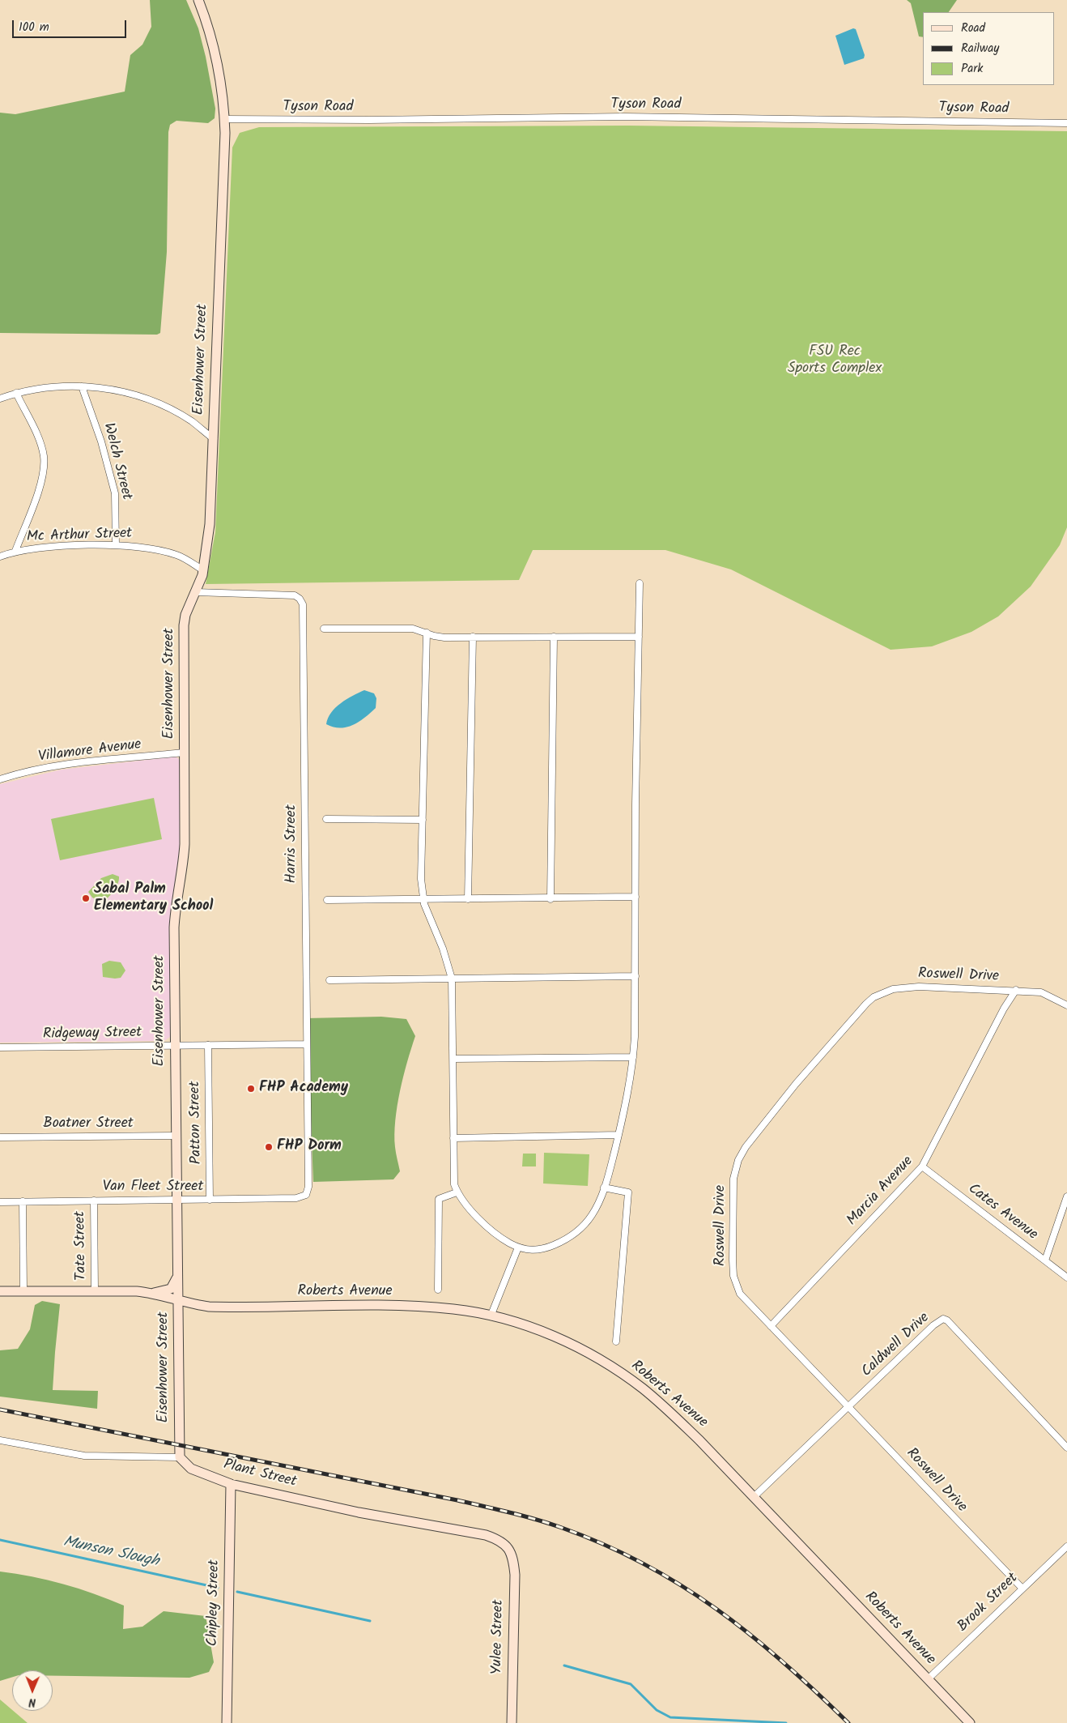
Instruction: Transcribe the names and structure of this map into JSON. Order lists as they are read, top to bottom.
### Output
{
  "streets": {
    "street": [
      "Tyson Road",
      "Eisenhower Street",
      "Welch Street",
      "Mc Arthur Street",
      "Villamore Avenue",
      "Harris Street",
      "Roswell Drive",
      "Ridgeway Street",
      "Patton Street",
      "Boatner Street",
      "Van Fleet Street",
      "Marcia Avenue",
      "Cates Avenue",
      "Tate Street",
      "Roberts Avenue",
      "Caldwell Drive",
      "Plant Street",
      "Chipley Street",
      "Brook Street",
      "Yulee Street"
    ]
  },
  "crossings": [
    ["Tyson Road", "Eisenhower Street"],
    ["Eisenhower Street", "Mc Arthur Street"],
    ["Eisenhower Street", "Villamore Avenue"],
    ["Eisenhower Street", "Harris Street"],
    ["Eisenhower Street", "Ridgeway Street"],
    ["Eisenhower Street", "Boatner Street"],
    ["Eisenhower Street", "Van Fleet Street"],
    ["Eisenhower Street", "Roberts Avenue"],
    ["Eisenhower Street", "Plant Street"],
    ["Welch Street", "Mc Arthur Street"],
    ["Harris Street", "Ridgeway Street"],
    ["Harris Street", "Van Fleet Street"],
    ["Roswell Drive", "Marcia Avenue"],
    ["Roswell Drive", "Caldwell Drive"],
    ["Roswell Drive", "Brook Street"],
    ["Ridgeway Street", "Patton Street"],
    ["Patton Street", "Van Fleet Street"],
    ["Van Fleet Street", "Tate Street"],
    ["Marcia Avenue", "Cates Avenue"],
    ["Tate Street", "Roberts Avenue"],
    ["Roberts Avenue", "Caldwell Drive"],
    ["Roberts Avenue", "Brook Street"],
    ["Plant Street", "Chipley Street"],
    ["Plant Street", "Yulee Street"]
  ],
  "water": ["Munson Slough"],
  "parks": ["FSU Rec Sports Complex"],
  "places": ["Sabal Palm Elementary School", "FHP Academy", "FHP Dorm"],
  "legend": ["Road", "Railway", "Park"],
  "scale_bar": "100 m",
  "north": "bottom"
}
